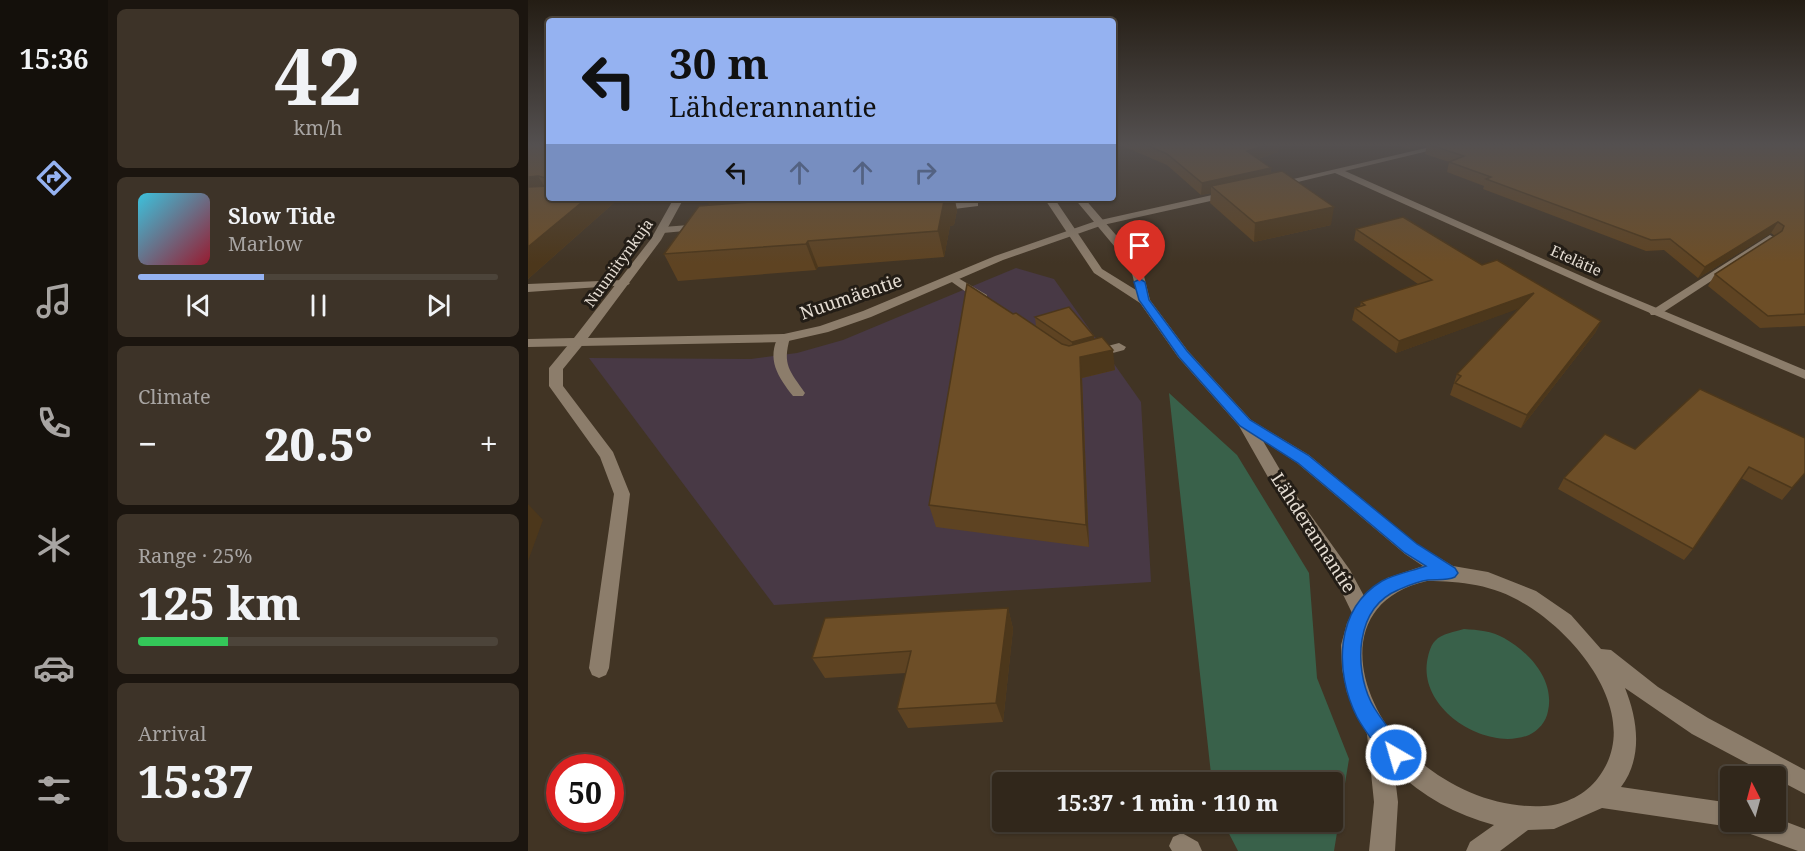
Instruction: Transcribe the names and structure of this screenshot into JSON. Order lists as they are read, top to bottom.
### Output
{
  "streets": {
    "street": [
      "Etelätie",
      "Nuuniitynkuja",
      "Nuumäentie",
      "Lähderannantie"
    ]
  },
  "crossings": [
    ["Nuuniitynkuja", "Nuumäentie"],
    ["Nuumäentie", "Lähderannantie"]
  ],
  "north": "top",
  "page": {
    "tabs": "15:36",
    "tile": [
      ["42", "km/h"],
      "Climate",
      ["Range · 25%", "125 km"],
      ["Arrival", "15:37"]
    ],
    "turn": ["30 m", "Lähderannantie"],
    "song": ["Slow Tide", "Marlow"],
    "heat": ["−", "20.5°", "+"],
    "limit": "50",
    "trip": "15:37 · 1 min · 110 m"
  }
}
